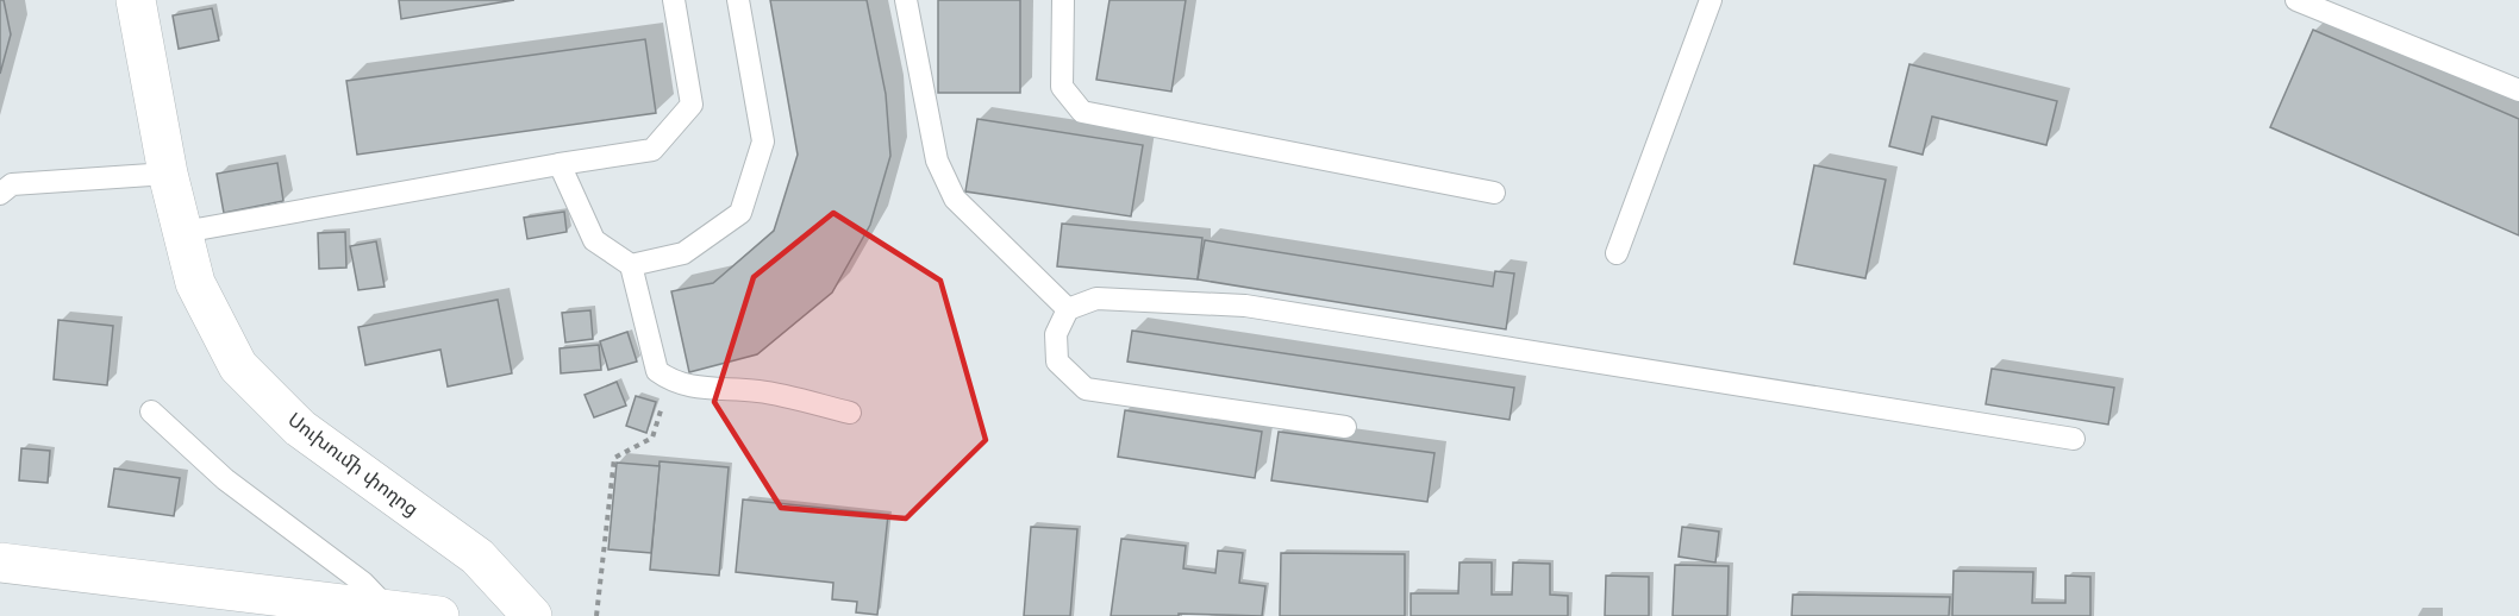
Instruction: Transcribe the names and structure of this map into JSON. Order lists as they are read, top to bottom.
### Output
{
  "streets": {
    "street": ["Սուխումի փողոց"]
  }
}
